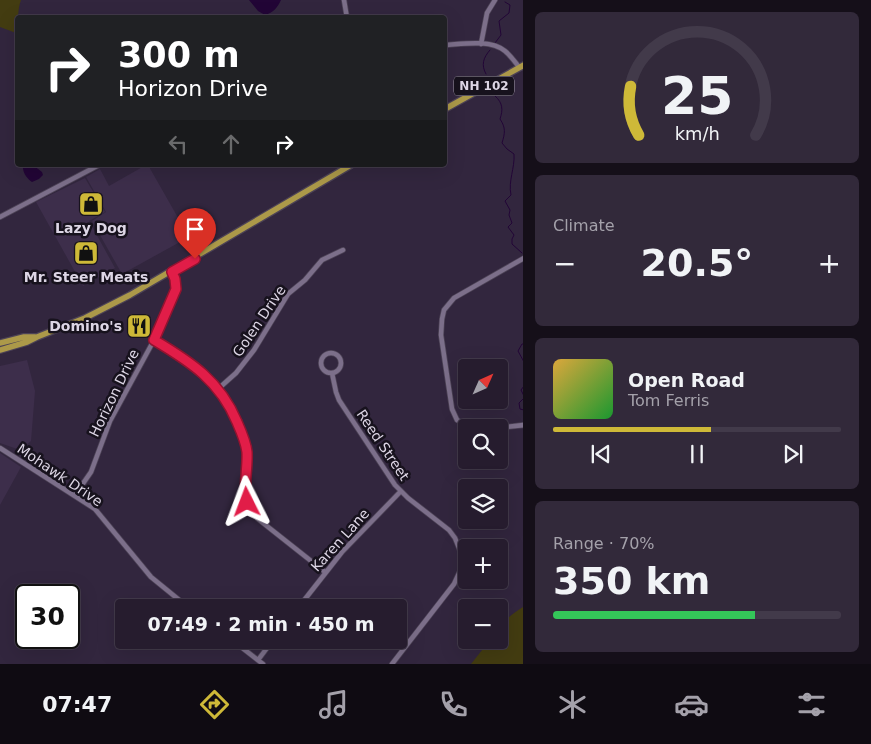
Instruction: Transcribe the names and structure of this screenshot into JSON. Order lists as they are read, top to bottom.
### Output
{
  "streets": {
    "main road": ["NH 102"],
    "street": [
      "Golen Drive",
      "Horizon Drive",
      "Reed Street",
      "Mohawk Drive",
      "Karen Lane"
    ]
  },
  "crossings": [
    ["Horizon Drive", "Mohawk Drive"],
    ["Reed Street", "Karen Lane"]
  ],
  "places": {
    "shop": ["Lazy Dog", "Mr. Steer Meats"],
    "restaurant": ["Domino's"]
  },
  "north": "top right",
  "page": {
    "turn": ["300 m", "Horizon Drive"],
    "tile": [
      "Climate",
      ["Range · 70%", "350 km"]
    ],
    "heat": ["−", "20.5°", "+"],
    "map_buttons": ["+", "−"],
    "song": ["Open Road", "Tom Ferris"],
    "limit": "30",
    "trip": "07:49 · 2 min · 450 m",
    "tabs": "07:47",
    "gauge": ["25", "km/h"]
  }
}
